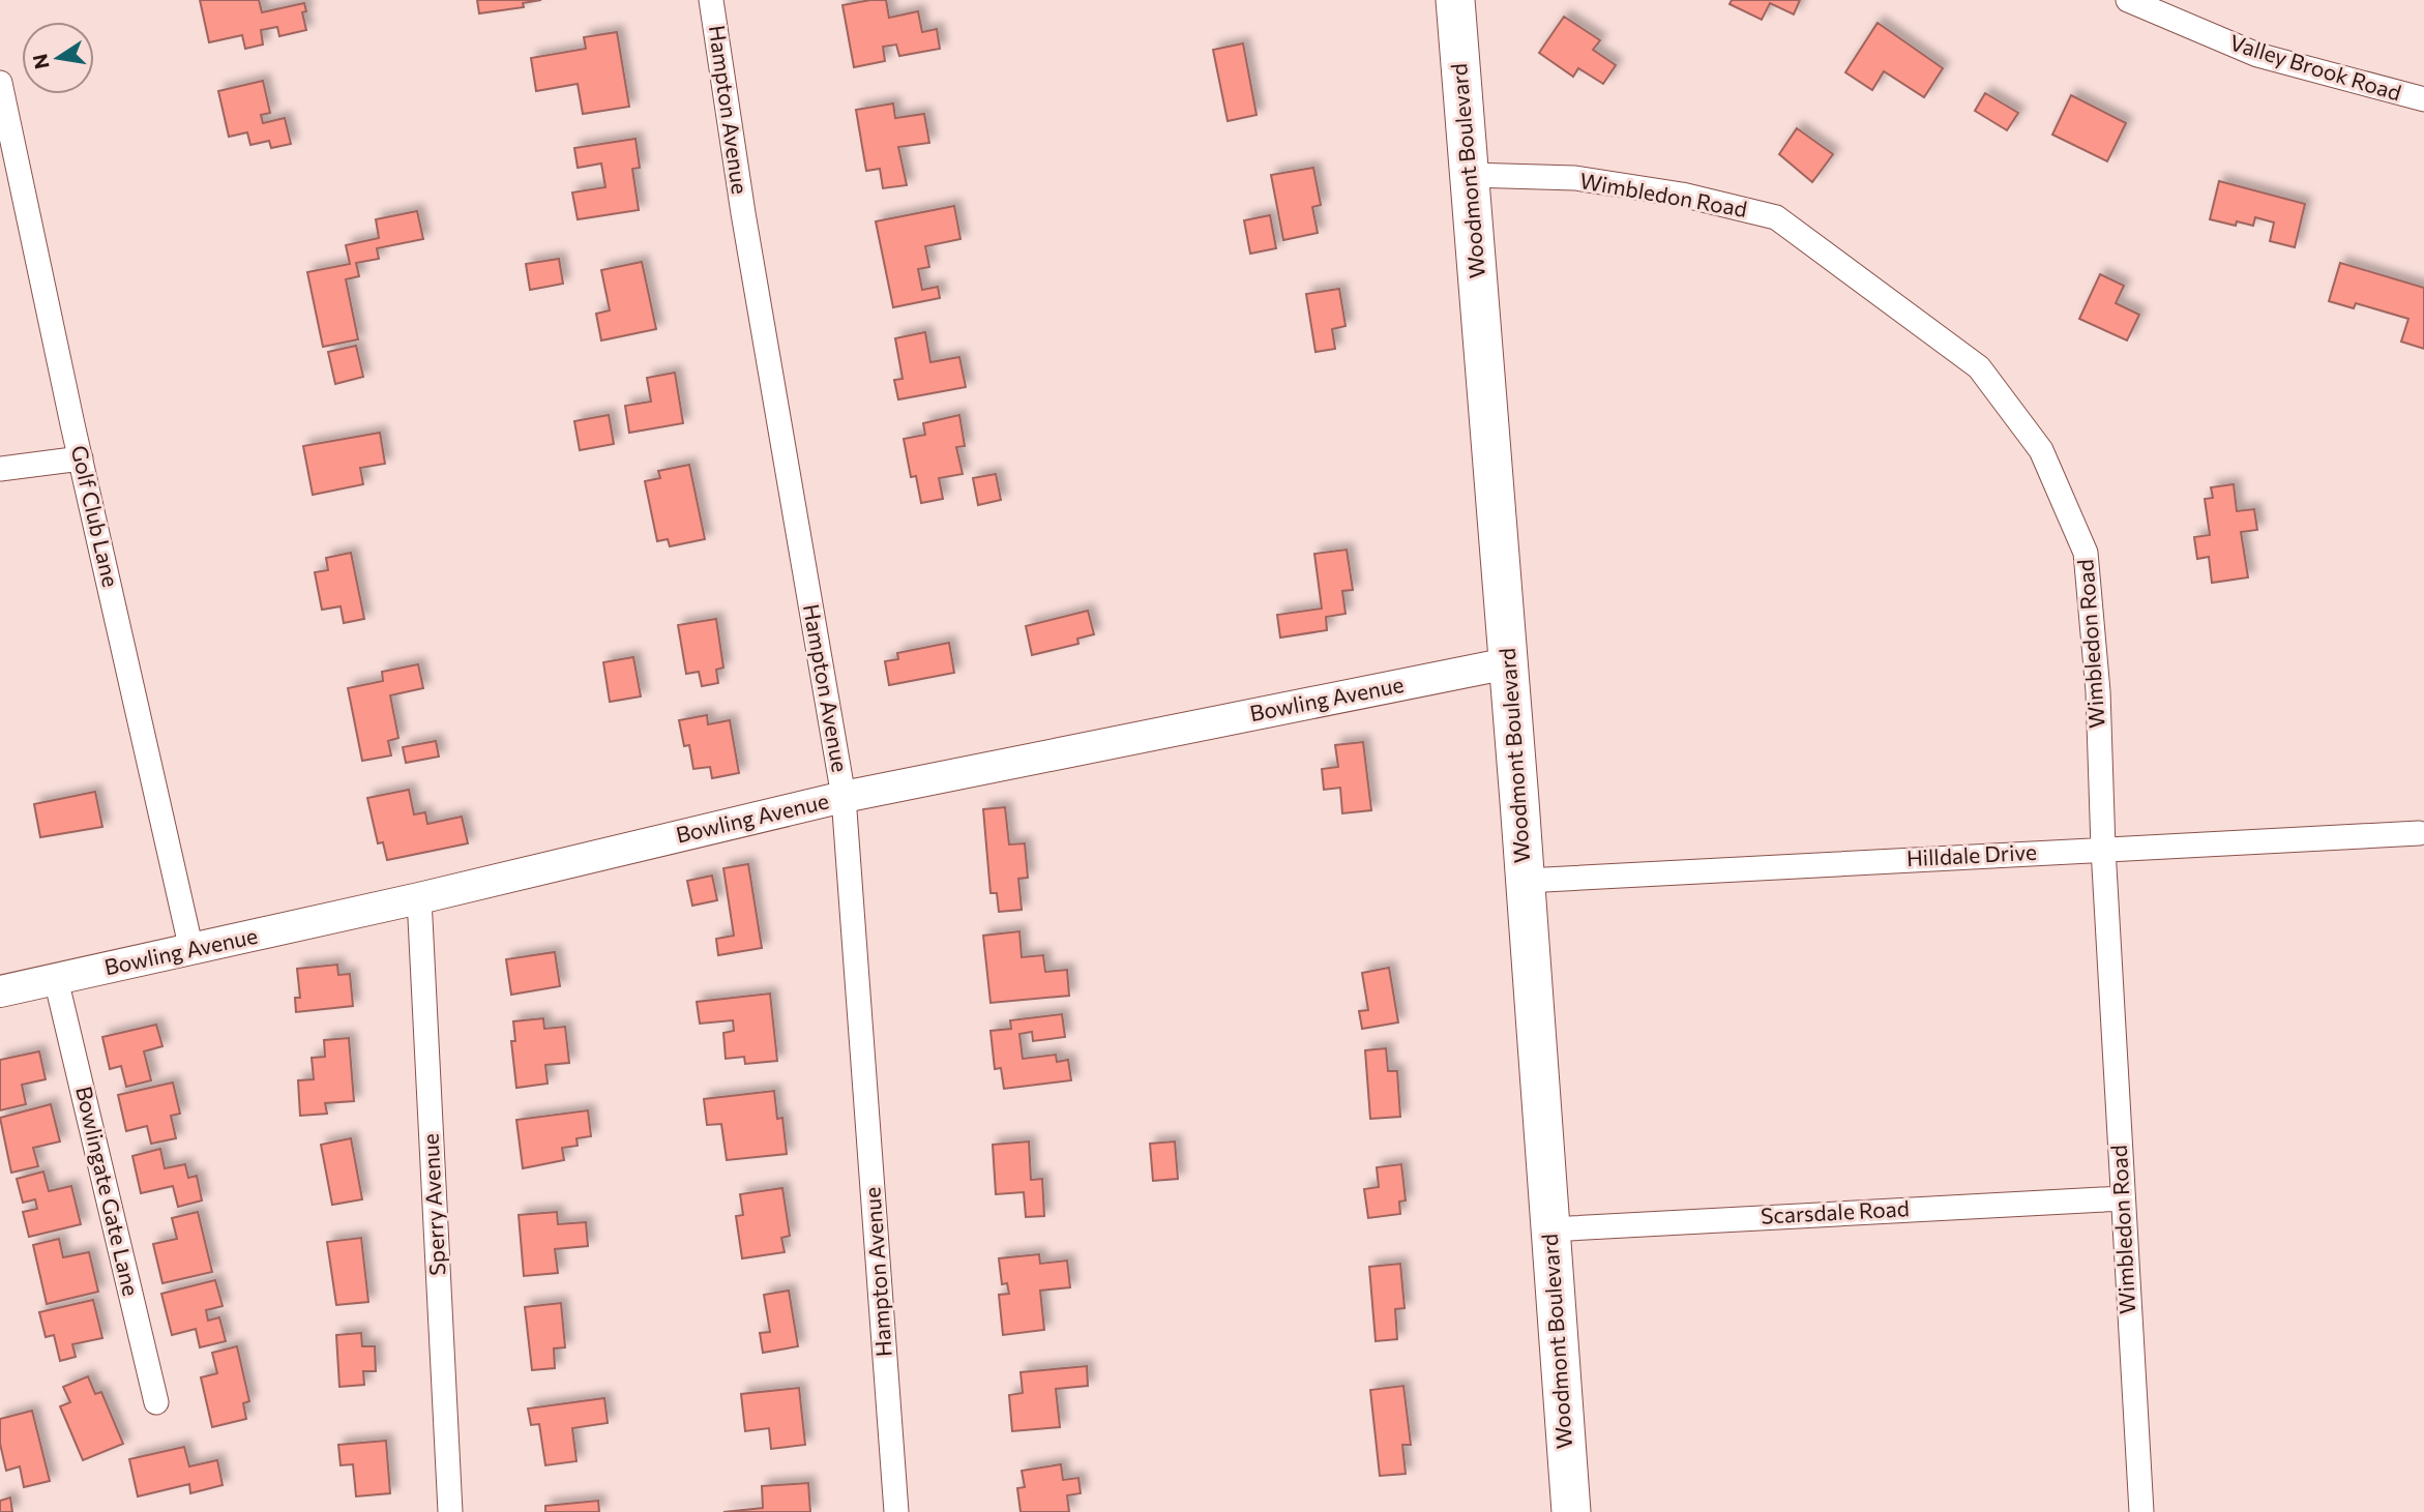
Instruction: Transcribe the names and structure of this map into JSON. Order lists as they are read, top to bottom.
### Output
{
  "streets": {
    "main road": ["Woodmont Boulevard"],
    "street": [
      "Valley Brook Road",
      "Hampton Avenue",
      "Wimbledon Road",
      "Golf Club Lane",
      "Bowling Avenue",
      "Hilldale Drive",
      "Bowlingate Gate Lane",
      "Sperry Avenue",
      "Scarsdale Road"
    ]
  },
  "crossings": [
    ["Hampton Avenue", "Bowling Avenue"],
    ["Woodmont Boulevard", "Wimbledon Road"],
    ["Woodmont Boulevard", "Bowling Avenue"],
    ["Woodmont Boulevard", "Hilldale Drive"],
    ["Woodmont Boulevard", "Scarsdale Road"],
    ["Wimbledon Road", "Hilldale Drive"],
    ["Wimbledon Road", "Scarsdale Road"],
    ["Golf Club Lane", "Bowling Avenue"],
    ["Bowling Avenue", "Bowlingate Gate Lane"],
    ["Bowling Avenue", "Sperry Avenue"]
  ],
  "north": "left"
}
